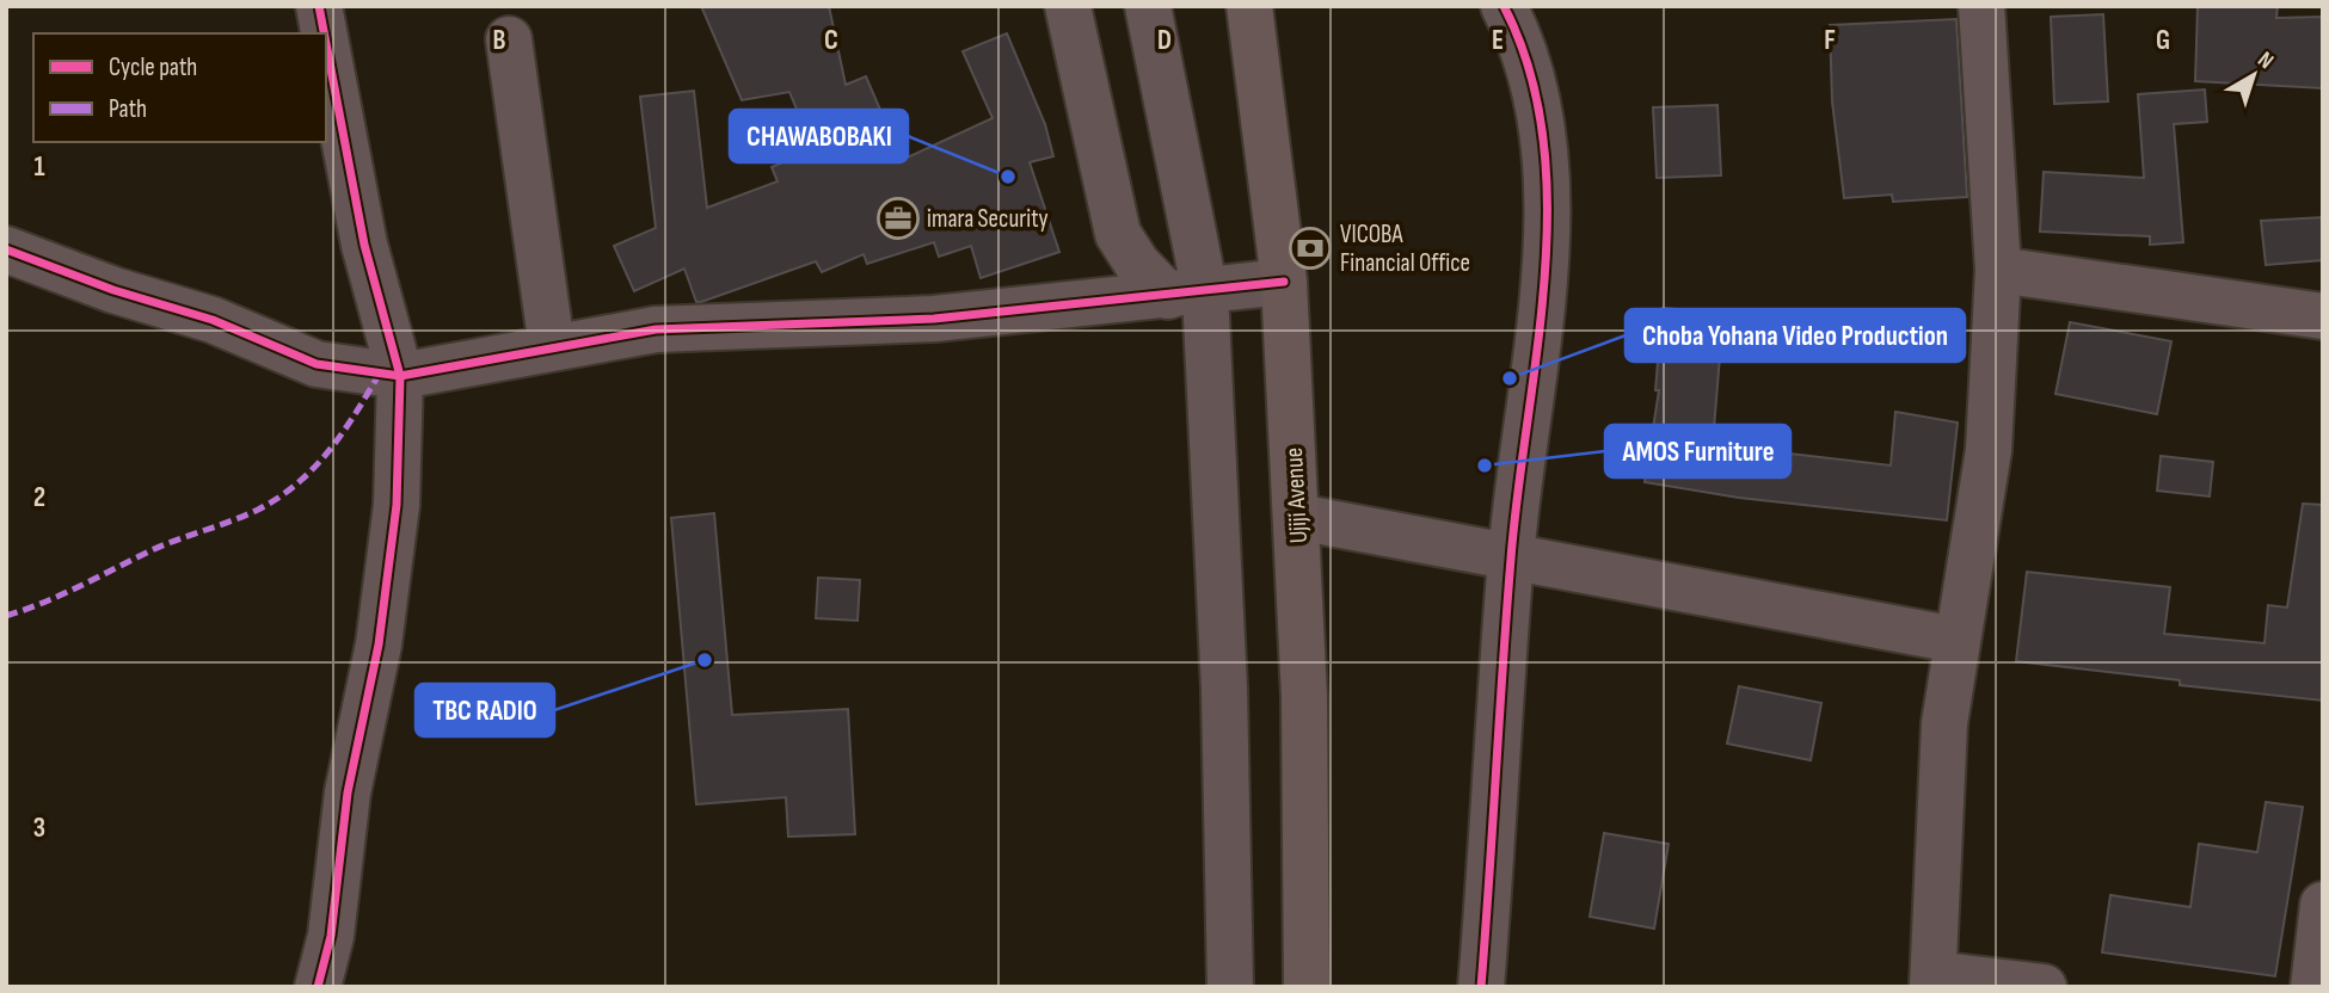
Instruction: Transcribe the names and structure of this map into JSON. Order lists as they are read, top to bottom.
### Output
{
  "streets": {
    "street": ["Ujiji Avenue"]
  },
  "places": {
    "other": [
      "CHAWABOBAKI",
      "Choba Yohana Video Production",
      "AMOS Furniture",
      "TBC RADIO"
    ],
    "office": ["imara Security"],
    "bank": ["VICOBA Financial Office"]
  },
  "legend": ["Cycle path", "Path"],
  "north": "top right",
  "grid": {
    "columns": [
      "B",
      "C",
      "D",
      "E",
      "F",
      "G"
    ],
    "rows": ["1", "2", "3"]
  }
}
